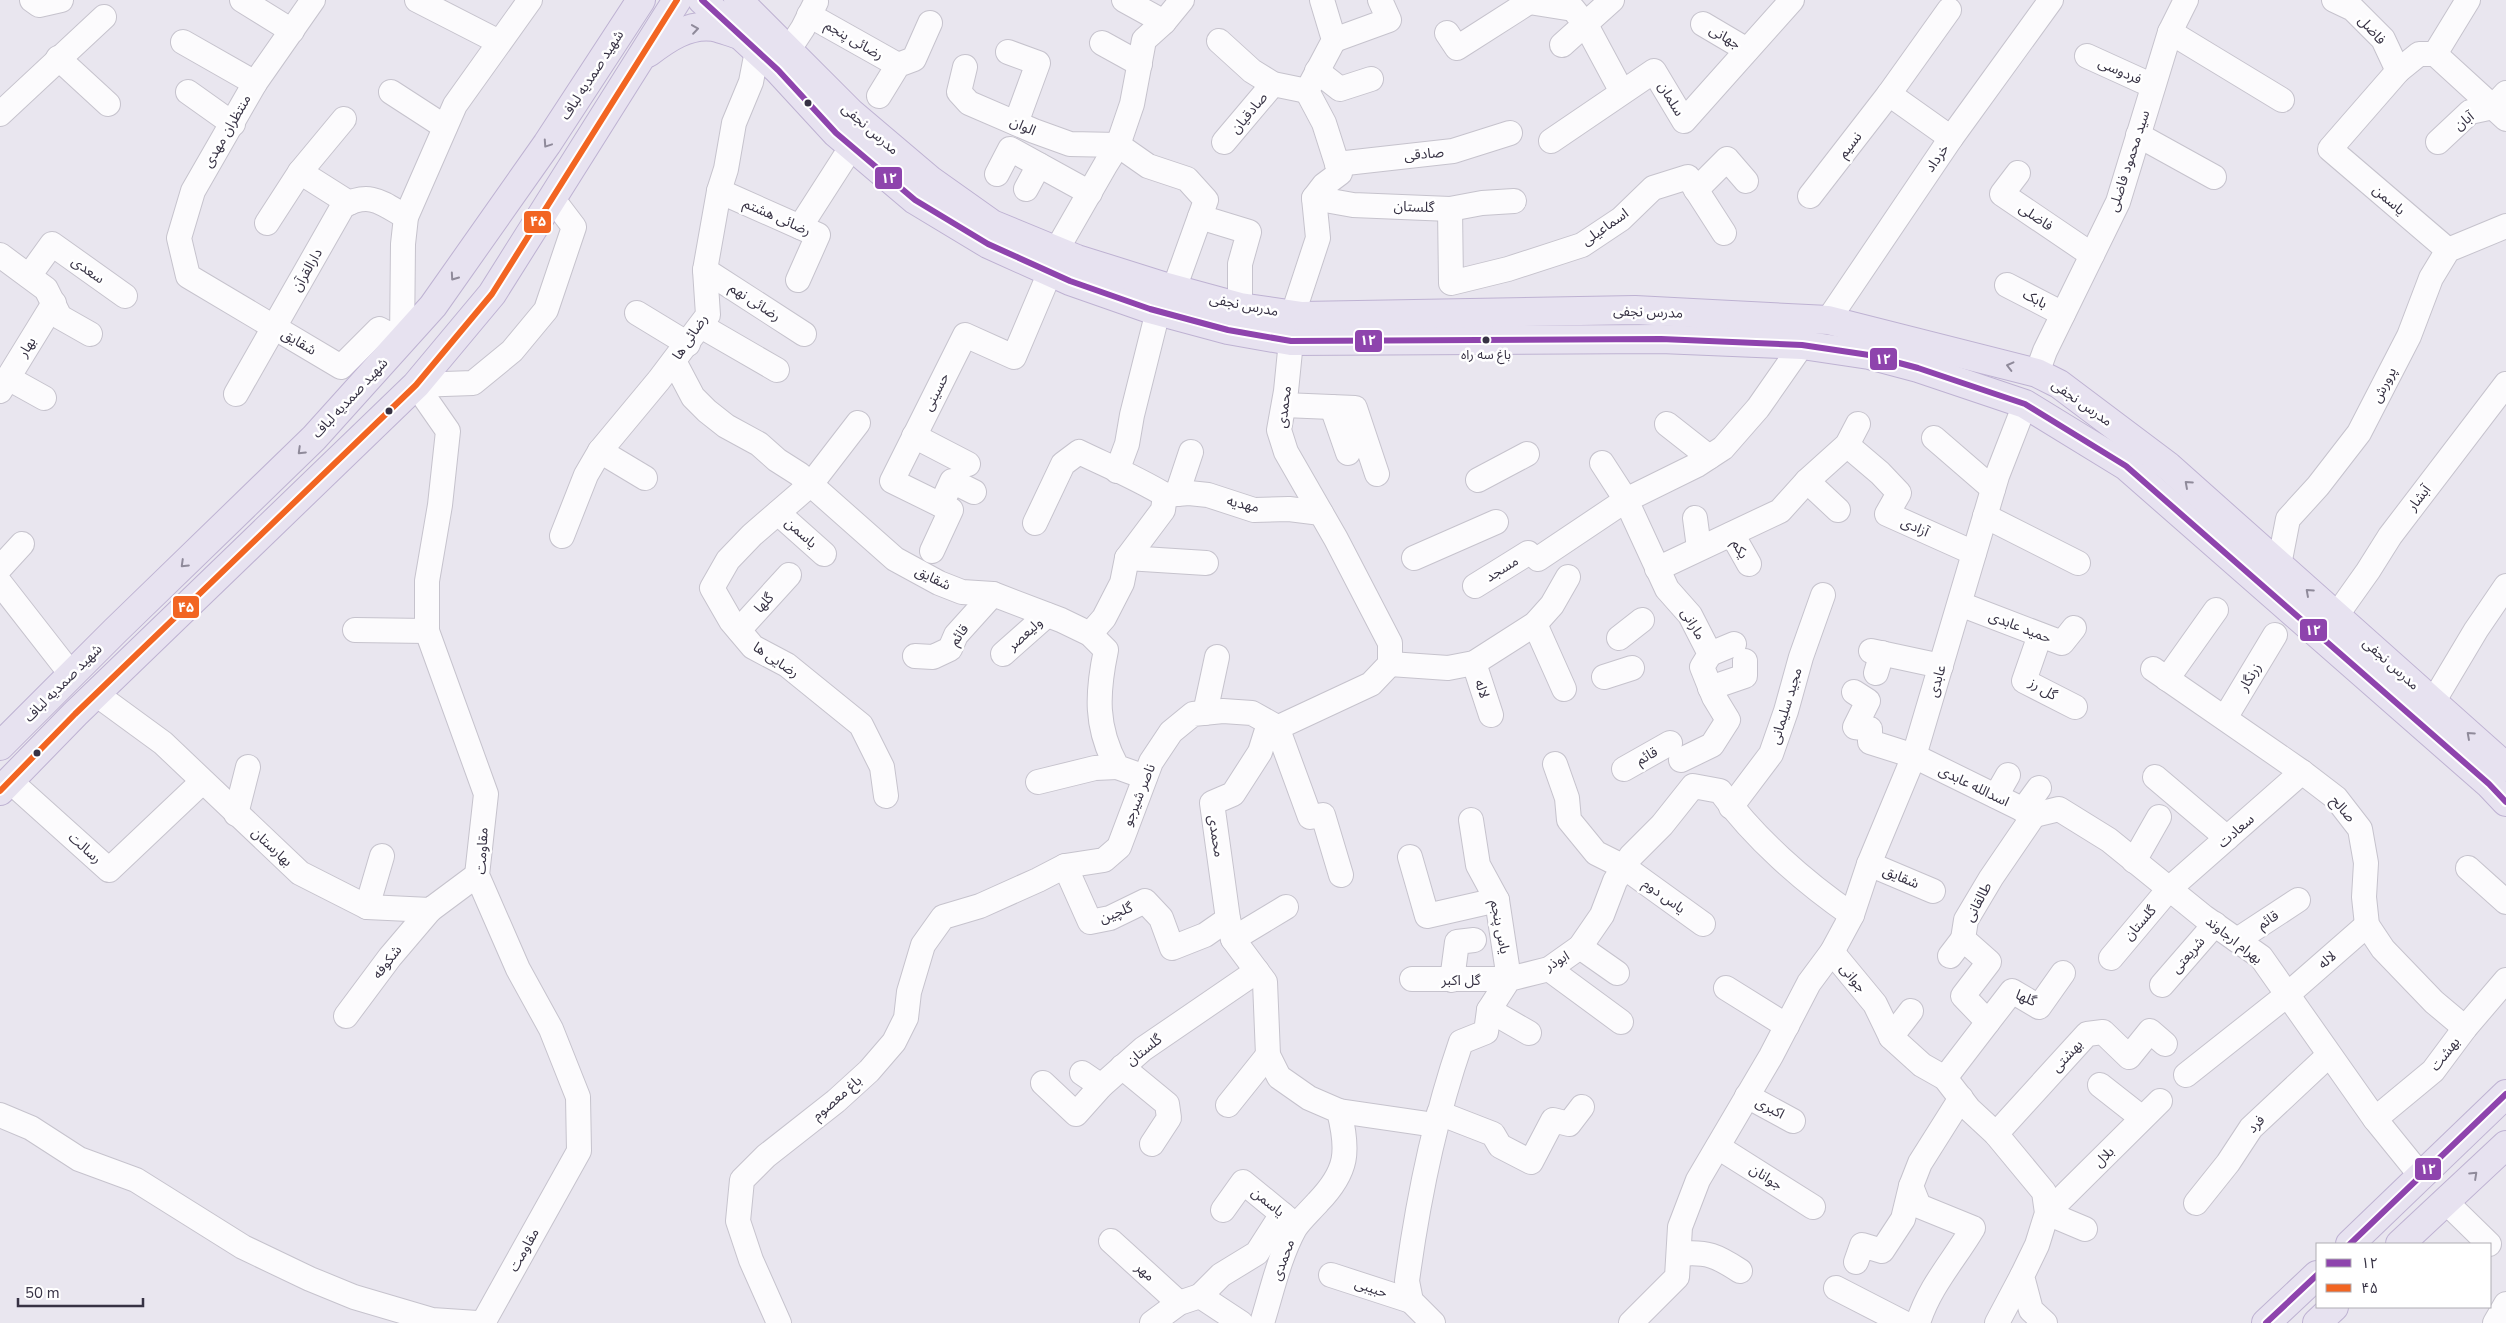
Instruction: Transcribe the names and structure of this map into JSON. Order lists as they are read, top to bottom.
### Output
{
  "streets": {
    "main road": ["شهید صمدیه لباف", "مدرس نجفی"],
    "street": [
      "فاضل",
      "جهانی",
      "رضائی پنجم",
      "فردوسی",
      "سلمان",
      "صادقیان",
      "آبان",
      "الوان",
      "منتظران مهدی",
      "نسیم",
      "صادقی",
      "خرداد",
      "سید محمود فاضلی",
      "یاسمن",
      "گلستان",
      "رضائی هشتم",
      "فاضلی",
      "اسماعیلی",
      "سعدی",
      "دارالقرآن",
      "بابک",
      "رضائی نهم",
      "رضائی ها",
      "شقایق",
      "بهار",
      "پرورش",
      "حسینی",
      "محمدی",
      "آبشار",
      "مهدیه",
      "آزادی",
      "یکم",
      "مسجد",
      "گلها",
      "مارانی",
      "حمید عابدی",
      "ولیعصر",
      "قائم",
      "رضایی ها",
      "زرنگار",
      "عابدی",
      "لاله",
      "گل رز",
      "مجید سلیمانی",
      "اسدالله عابدی",
      "ناصر شیرجو",
      "صالح",
      "سعادت",
      "بهارستان",
      "رسالت",
      "مقاومت",
      "یاس دوم",
      "طالقانی",
      "گلچین",
      "یاس پنجم",
      "بهرام ارجاوند",
      "شریعتی",
      "ابوذر",
      "شکوفه",
      "جوانی",
      "گل اکبر",
      "بهشت",
      "بهشتی",
      "باغ معصوم",
      "اکبری",
      "فرد",
      "بلال",
      "جوانان",
      "مهر",
      "حبیبی"
    ]
  },
  "crossings": [
    ["فاضل", "یاسمن"],
    ["جهانی", "سلمان"],
    ["فردوسی", "سید محمود فاضلی"],
    ["شهید صمدیه لباف", "شقایق"],
    ["الوان", "حسینی"],
    ["مدرس نجفی", "خرداد"],
    ["مدرس نجفی", "سید محمود فاضلی"],
    ["مدرس نجفی", "رضائی ها"],
    ["مدرس نجفی", "پرورش"],
    ["مدرس نجفی", "حسینی"],
    ["مدرس نجفی", "محمدی"],
    ["مدرس نجفی", "آبشار"],
    ["مدرس نجفی", "عابدی"],
    ["منتظران مهدی", "شقایق"],
    ["سید محمود فاضلی", "فاضلی"],
    ["سید محمود فاضلی", "بابک"],
    ["یاسمن", "پرورش"],
    ["یاسمن", "محمدی"],
    ["یاسمن", "رضایی ها"],
    ["گلستان", "اسماعیلی"],
    ["گلستان", "محمدی"],
    ["گلستان", "سعادت"],
    ["گلستان", "بهرام ارجاوند"],
    ["رضائی هشتم", "رضائی ها"],
    ["دارالقرآن", "شقایق"],
    ["رضائی نهم", "رضائی ها"],
    ["رضائی ها", "شقایق"],
    ["شقایق", "ولیعصر"],
    ["شقایق", "قائم"],
    ["شقایق", "رضایی ها"],
    ["شقایق", "عابدی"],
    ["محمدی", "مهدیه"],
    ["محمدی", "ناصر شیرجو"],
    ["محمدی", "گلچین"],
    ["آزادی", "عابدی"],
    ["مسجد", "مارانی"],
    ["گلها", "رضایی ها"],
    ["گلها", "طالقانی"],
    ["مارانی", "قائم"],
    ["حمید عابدی", "عابدی"],
    ["حمید عابدی", "گل رز"],
    ["قائم", "بهرام ارجاوند"],
    ["زرنگار", "صالح"],
    ["عابدی", "اسدالله عابدی"],
    ["عابدی", "ابوذر"],
    ["عابدی", "جوانی"],
    ["لاله", "صالح"],
    ["لاله", "بهرام ارجاوند"],
    ["مجید سلیمانی", "ابوذر"],
    ["اسدالله عابدی", "طالقانی"],
    ["اسدالله عابدی", "بهرام ارجاوند"],
    ["ناصر شیرجو", "گلچین"],
    ["ناصر شیرجو", "باغ معصوم"],
    ["صالح", "سعادت"],
    ["صالح", "بهشت"],
    ["سعادت", "بهرام ارجاوند"],
    ["بهارستان", "رسالت"],
    ["بهارستان", "شکوفه"],
    ["یاس دوم", "ابوذر"],
    ["طالقانی", "بهرام ارجاوند"],
    ["یاس پنجم", "ابوذر"],
    ["یاس پنجم", "گل اکبر"],
    ["بهرام ارجاوند", "شریعتی"],
    ["بهرام ارجاوند", "بهشت"],
    ["بهرام ارجاوند", "فرد"],
    ["ابوذر", "گل اکبر"],
    ["جوانی", "بهشتی"],
    ["جوانی", "اکبری"],
    ["جوانی", "بلال"],
    ["جوانی", "جوانان"]
  ],
  "places": ["باغ سه راه"],
  "lines": ["transit line ۱۲", "transit line ۴۵"],
  "legend": ["۱۲", "۴۵"],
  "scale_bar": "50 m"
}
